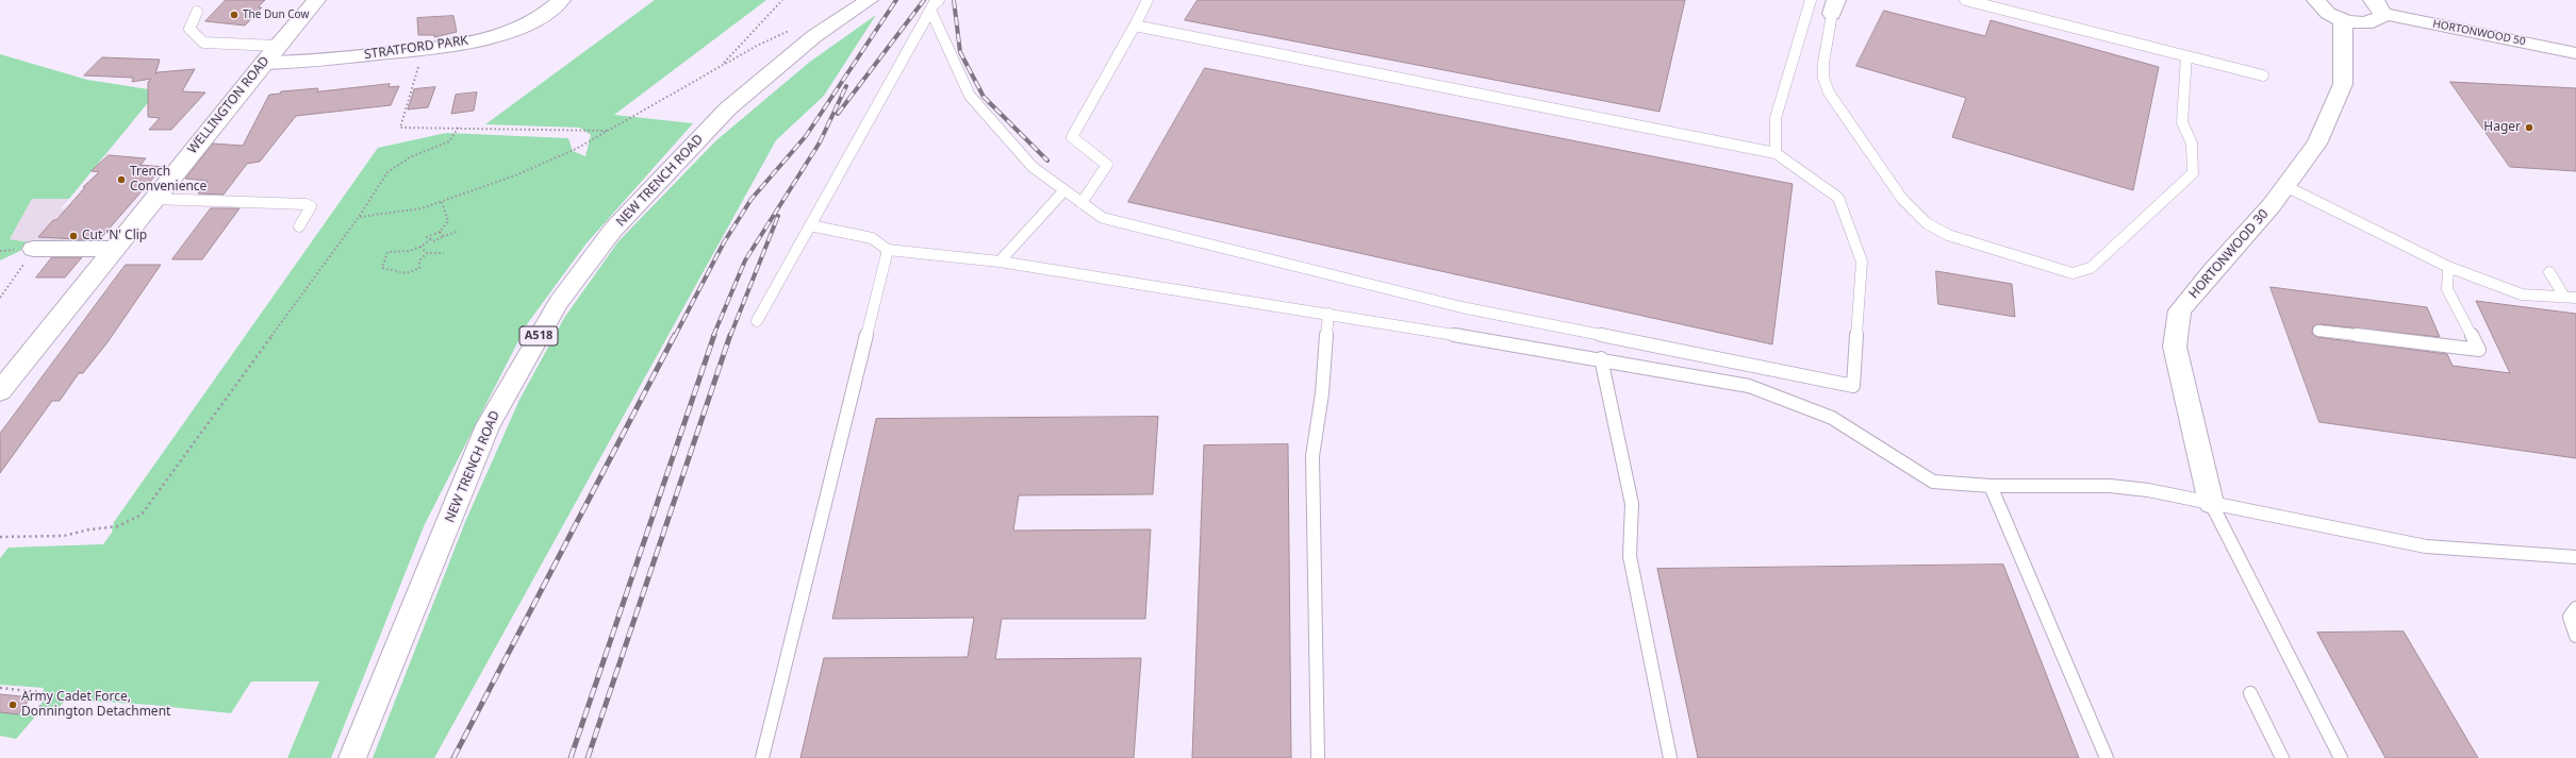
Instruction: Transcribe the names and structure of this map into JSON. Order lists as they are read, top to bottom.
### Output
{
  "streets": {
    "main road": [
      "HORTONWOOD 50",
      "STRATFORD PARK",
      "WELLINGTON ROAD",
      "NEW TRENCH ROAD",
      "HORTONWOOD 30",
      "A518"
    ]
  },
  "crossings": [
    ["STRATFORD PARK", "WELLINGTON ROAD"]
  ],
  "places": [
    "The Dun Cow",
    "Hager",
    "Trench Convenience",
    "Cut 'N' Clip",
    "Army Cadet Force, Donnington Detachment"
  ]
}
